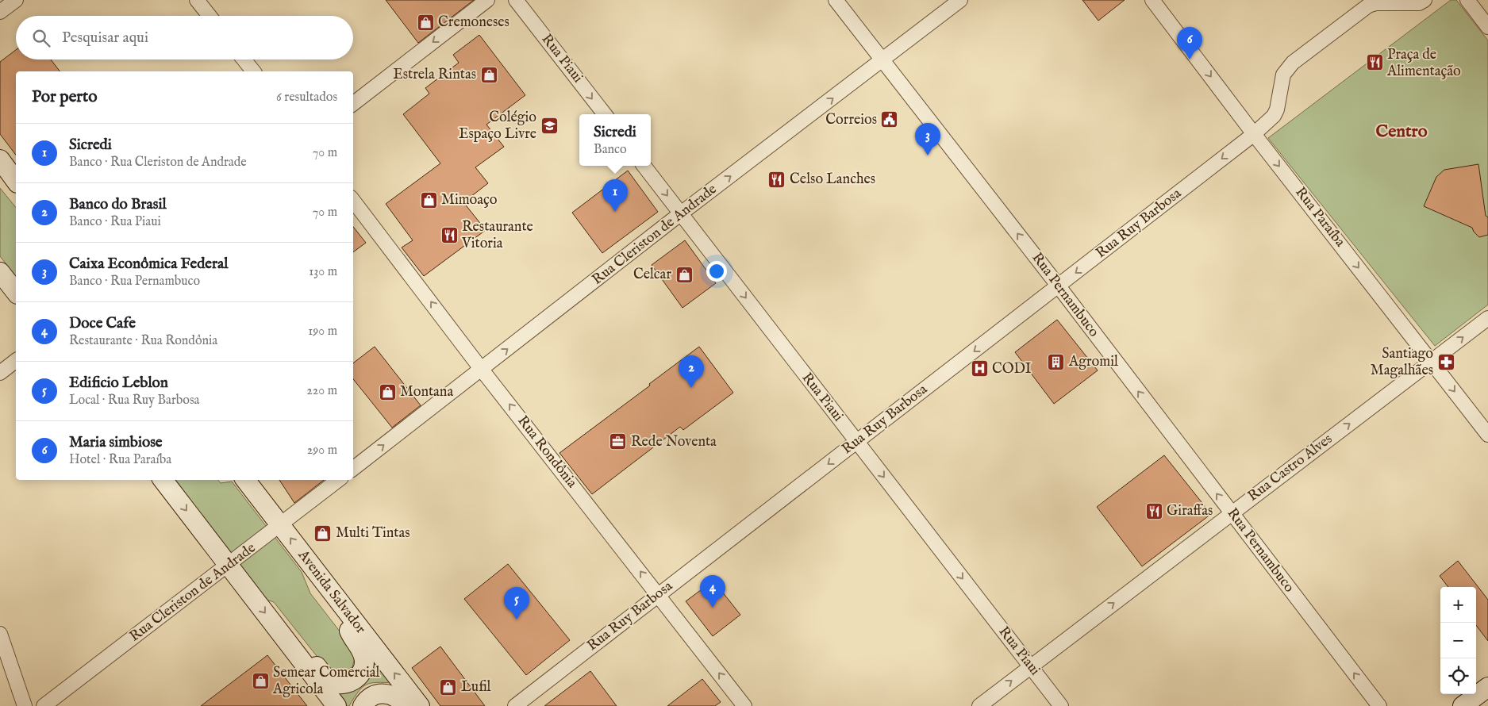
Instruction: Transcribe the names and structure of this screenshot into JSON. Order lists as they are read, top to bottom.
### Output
{
  "streets": {
    "main road": ["Avenida Salvador"],
    "street": [
      "Rua Piaui",
      "Rua Paraíba",
      "Rua Ruy Barbosa",
      "Rua Cleriston de Andrade",
      "Rua Pernambuco",
      "Rua Rondônia",
      "Rua Castro Alves"
    ]
  },
  "crossings": [
    ["Rua Piaui", "Rua Ruy Barbosa"],
    ["Rua Piaui", "Rua Cleriston de Andrade"],
    ["Rua Piaui", "Rua Castro Alves"],
    ["Rua Paraíba", "Rua Ruy Barbosa"],
    ["Rua Paraíba", "Rua Castro Alves"],
    ["Rua Ruy Barbosa", "Rua Pernambuco"],
    ["Rua Ruy Barbosa", "Rua Rondônia"],
    ["Rua Cleriston de Andrade", "Rua Pernambuco"],
    ["Rua Cleriston de Andrade", "Rua Rondônia"],
    ["Rua Cleriston de Andrade", "Avenida Salvador"],
    ["Rua Pernambuco", "Rua Castro Alves"]
  ],
  "one_way": [
    "Rua Piaui",
    "Rua Paraíba",
    "Rua Ruy Barbosa",
    "Rua Cleriston de Andrade",
    "Rua Pernambuco",
    "Rua Rondônia",
    "Rua Castro Alves"
  ],
  "districts": ["Centro"],
  "places": {
    "shop": [
      "Cremoneses",
      "Estrela Rintas",
      "Mimoaço",
      "Celcar",
      "Montana",
      "Multi Tintas",
      "Semear Comercial Agricola",
      "Lufil"
    ],
    "restaurant": [
      "Praça de Alimentação",
      "Celso Lanches",
      "Restaurante Vitoria",
      "Giraffas"
    ],
    "public building": ["Correios"],
    "school or university": ["Colégio Espaço Livre"],
    "building": ["Agromil"],
    "pharmacy": ["Santiago Magalhães"],
    "hospital": ["CODI"],
    "office": ["Rede Noventa"]
  },
  "page": {
    "search": "Pesquisar aqui",
    "pins": [
      "6",
      "3",
      "1",
      "2",
      "4",
      "5"
    ],
    "heading": ["Por perto", "6 resultados"],
    "popup": ["Sicredi", "Banco"],
    "list": [
      {
        "mark": "1",
        "name": "Sicredi",
        "note": "Banco · Rua Cleriston de Andrade",
        "value": "70 m"
      },
      {
        "mark": "2",
        "name": "Banco do Brasil",
        "note": "Banco · Rua Piaui",
        "value": "70 m"
      },
      {
        "mark": "3",
        "name": "Caixa Econômica Federal",
        "note": "Banco · Rua Pernambuco",
        "value": "130 m"
      },
      {
        "mark": "4",
        "name": "Doce Cafe",
        "note": "Restaurante · Rua Rondônia",
        "value": "190 m"
      },
      {
        "mark": "5",
        "name": "Edificio Leblon",
        "note": "Local · Rua Ruy Barbosa",
        "value": "220 m"
      },
      {
        "mark": "6",
        "name": "Maria simbiose",
        "note": "Hotel · Rua Paraíba",
        "value": "290 m"
      }
    ],
    "map_buttons": ["+", "−"]
  }
}
